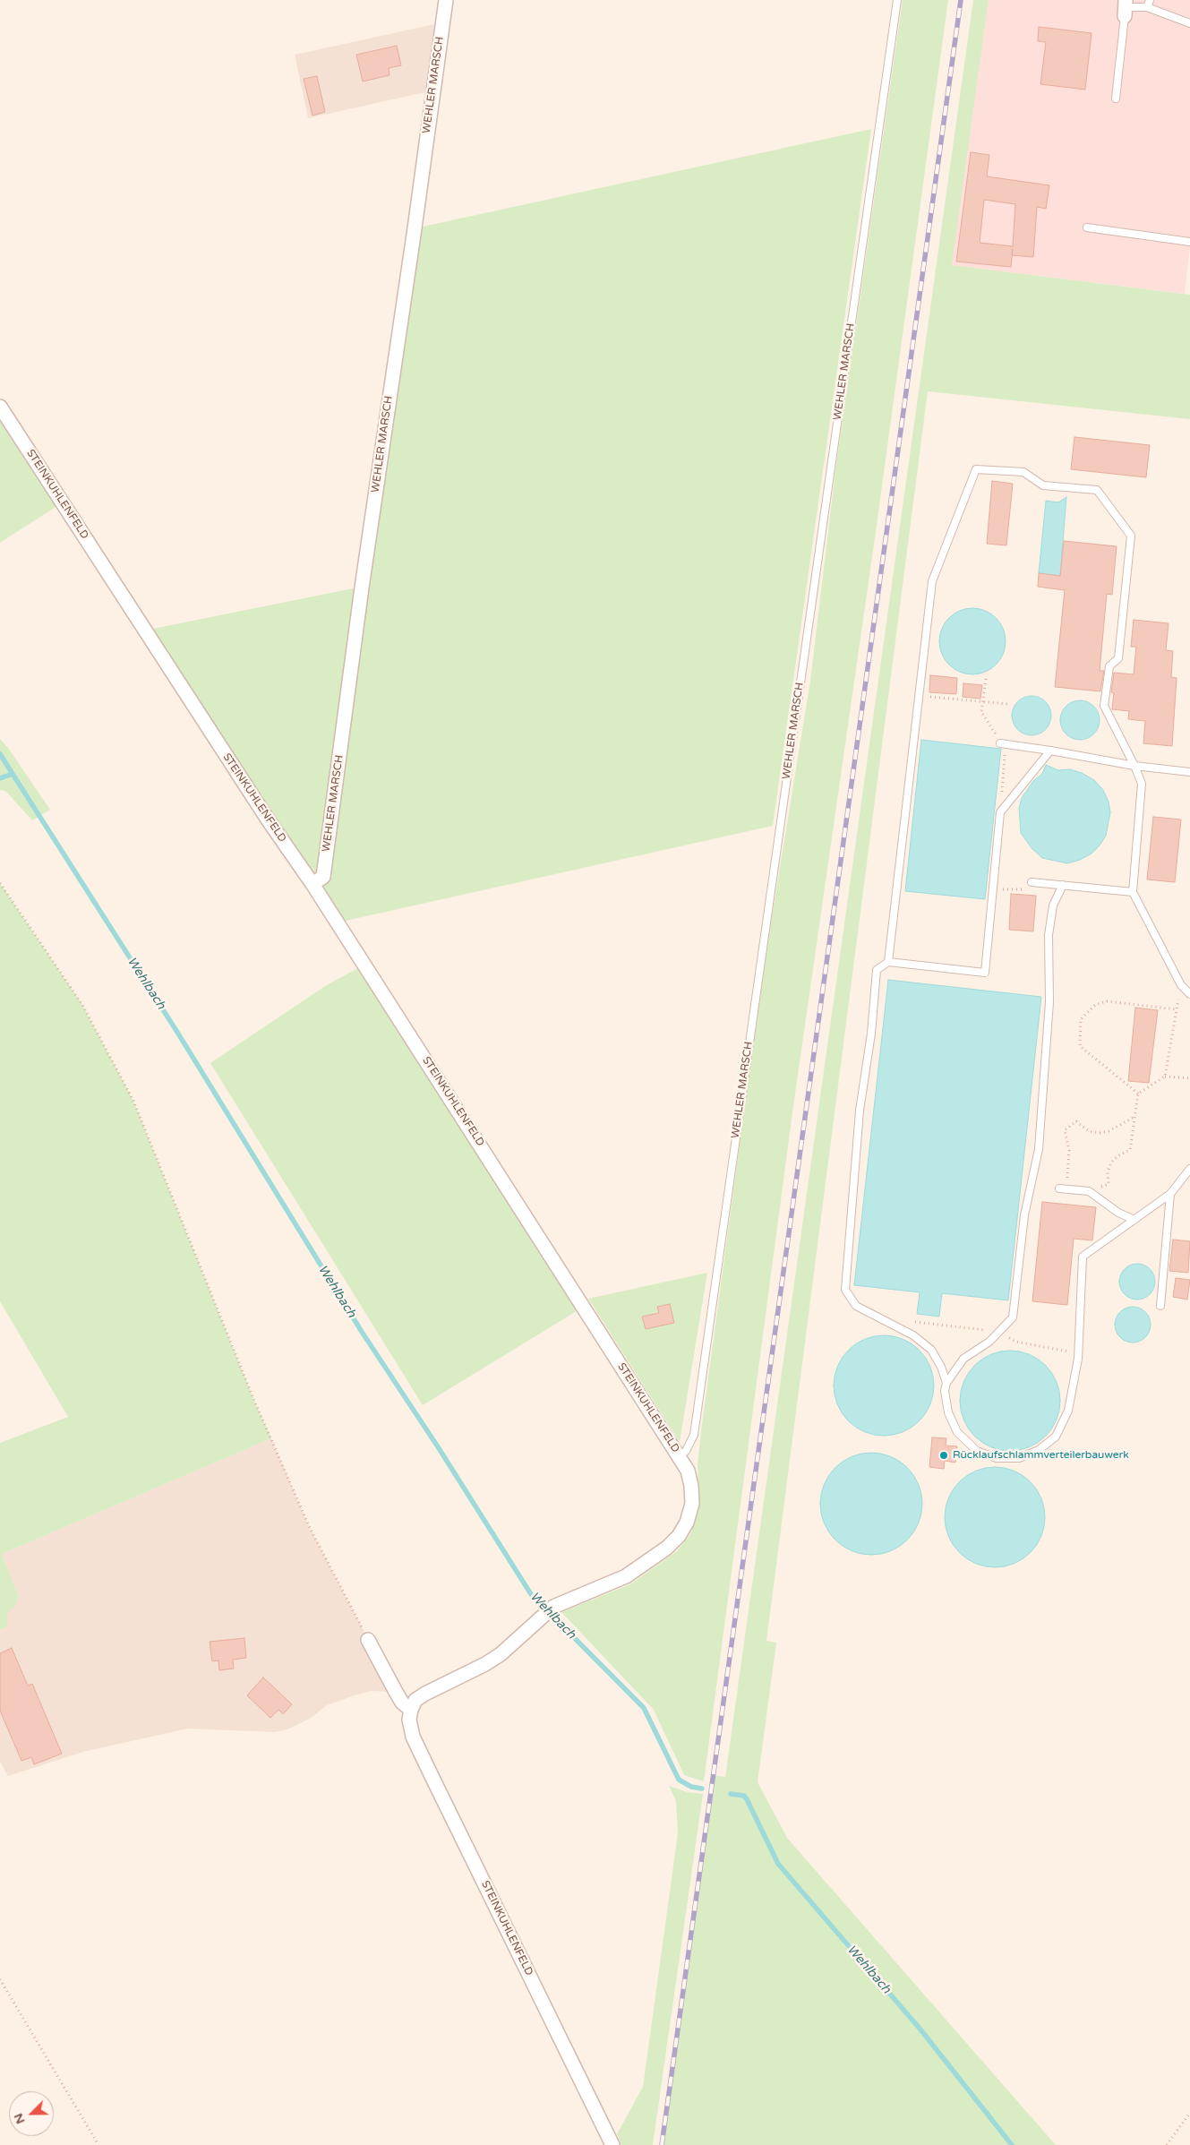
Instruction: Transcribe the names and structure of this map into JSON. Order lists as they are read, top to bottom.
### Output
{
  "streets": {
    "street": ["WEHLER MARSCH", "STEINKUHLENFELD"]
  },
  "crossings": [
    ["WEHLER MARSCH", "STEINKUHLENFELD"]
  ],
  "water": ["Wehlbach"],
  "places": ["Rücklaufschlammverteilerbauwerk"],
  "north": "bottom left"
}
